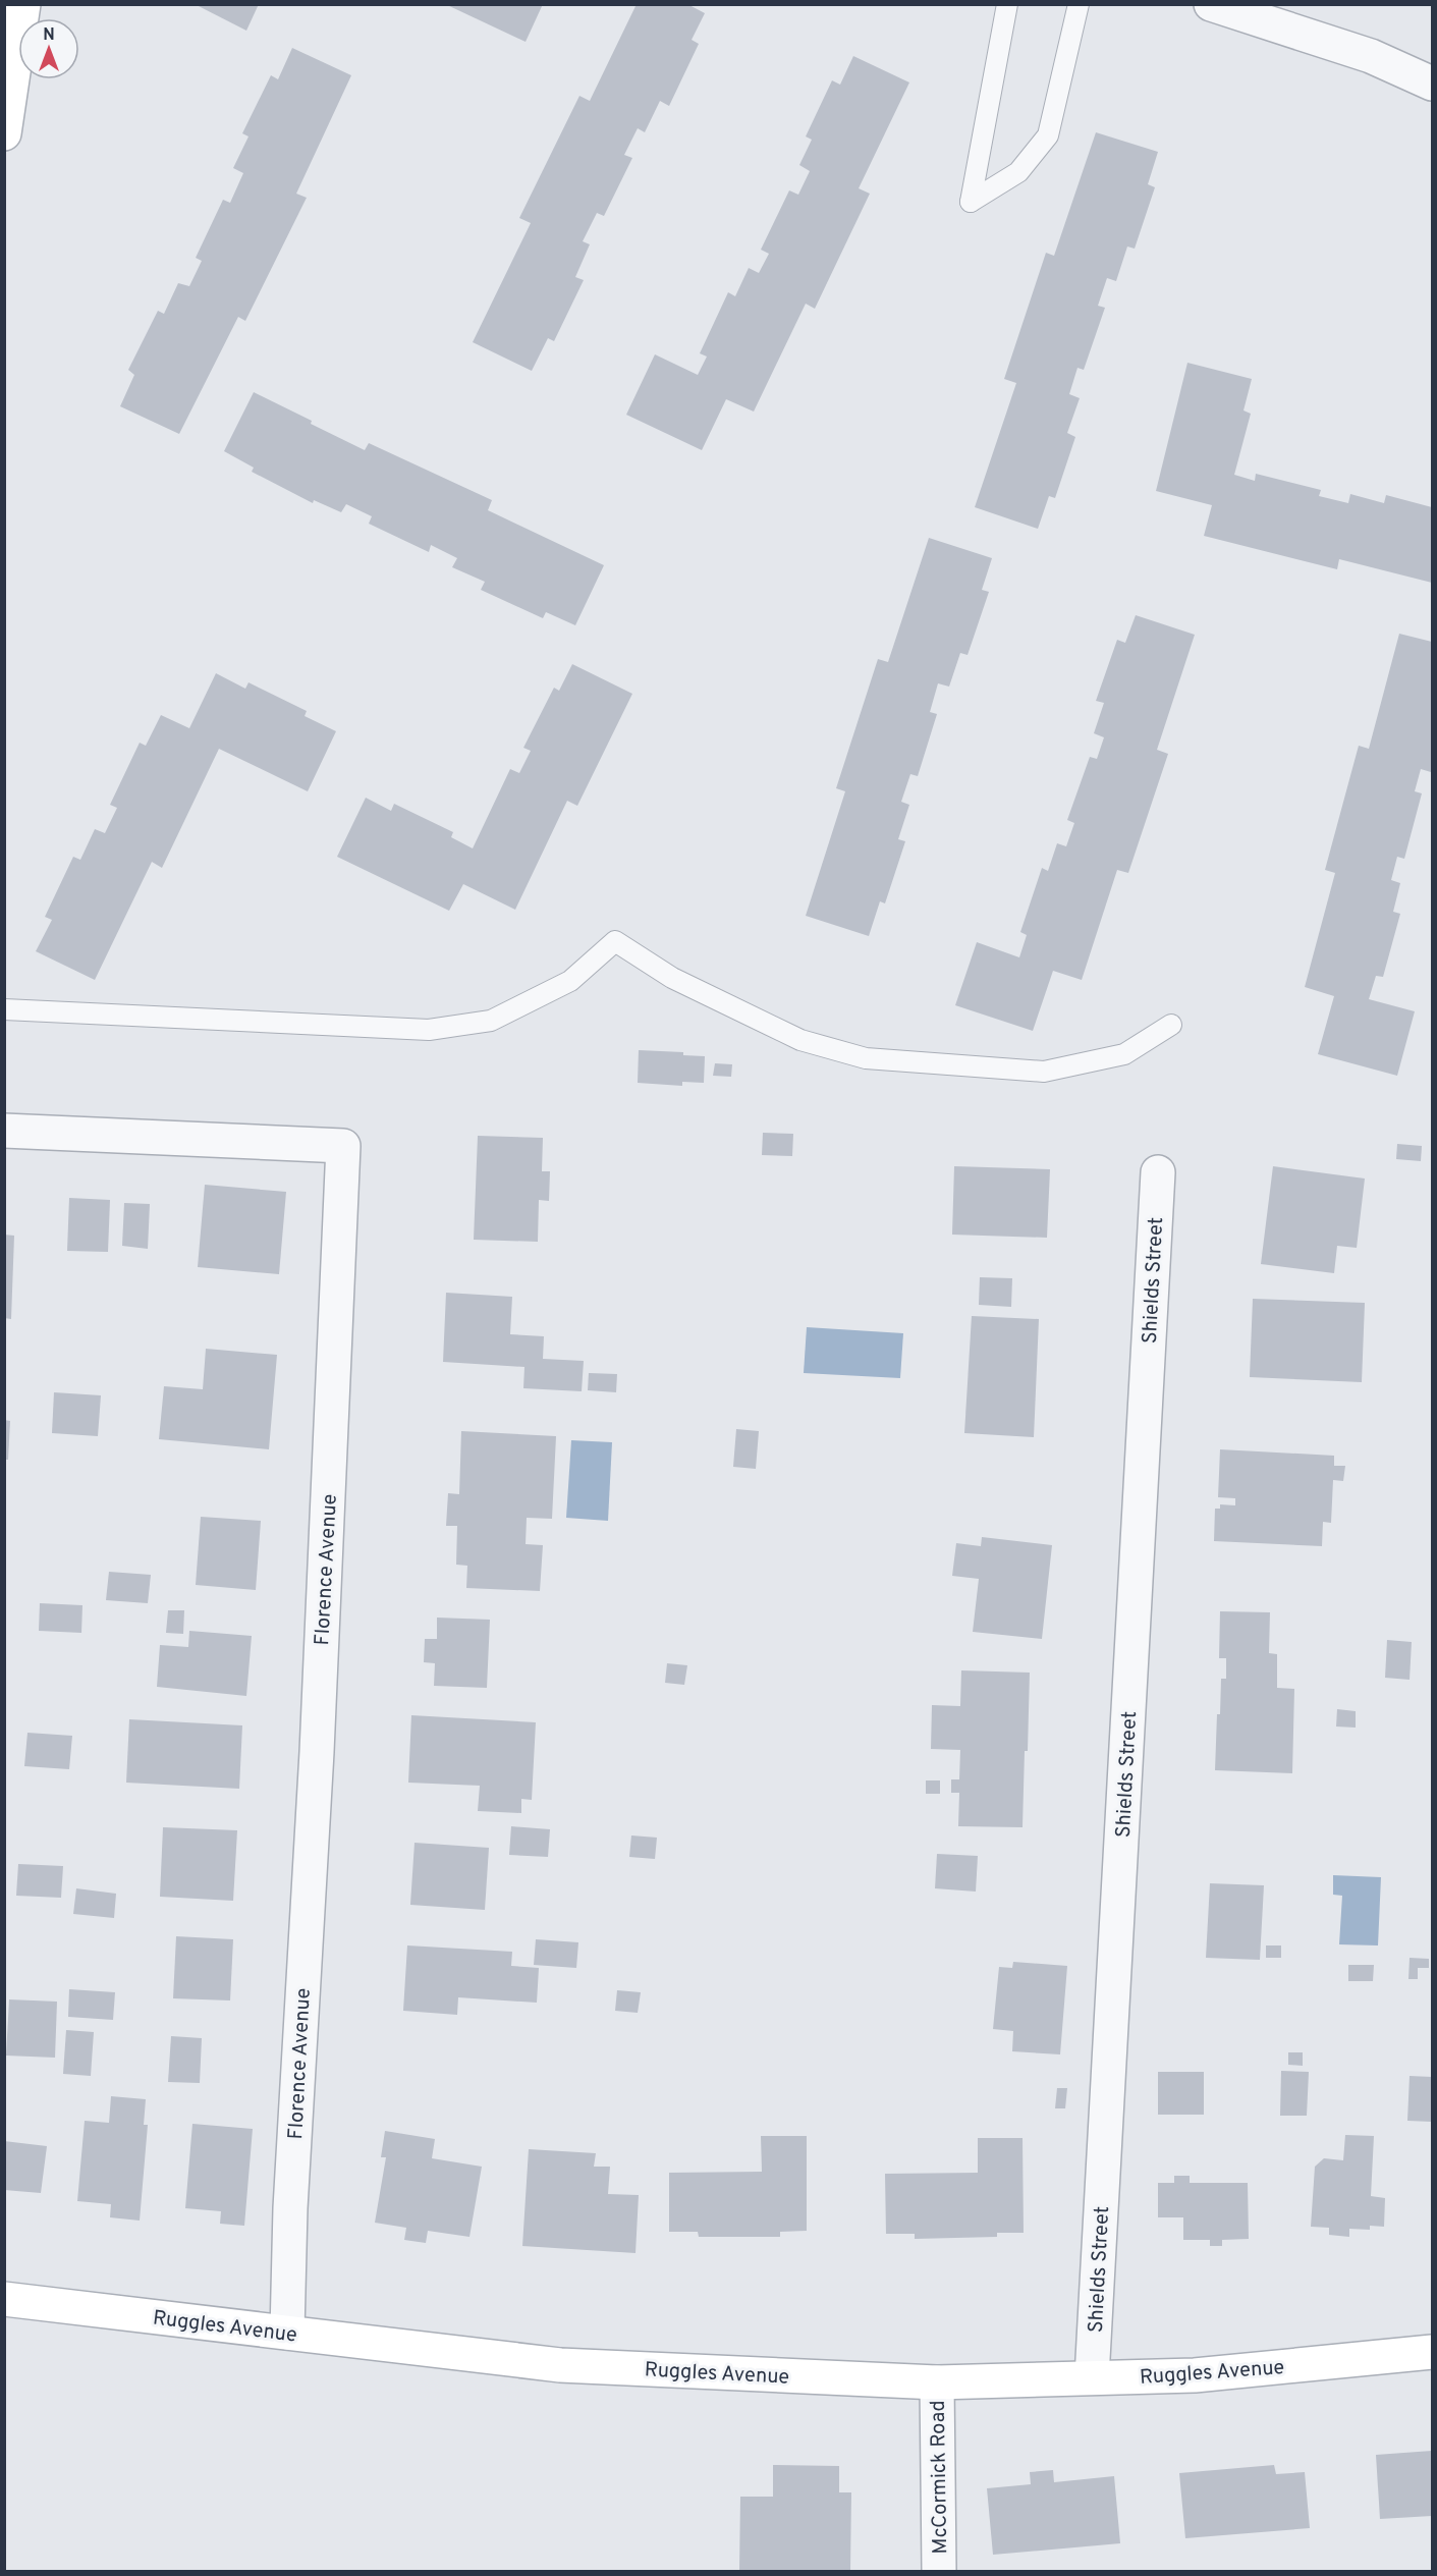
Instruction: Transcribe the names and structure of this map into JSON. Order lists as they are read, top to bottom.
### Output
{
  "streets": {
    "street": [
      "Shields Street",
      "Florence Avenue",
      "Ruggles Avenue",
      "McCormick Road"
    ]
  },
  "crossings": [
    ["Shields Street", "Ruggles Avenue"],
    ["Florence Avenue", "Ruggles Avenue"],
    ["Ruggles Avenue", "McCormick Road"]
  ],
  "north": "top"
}
